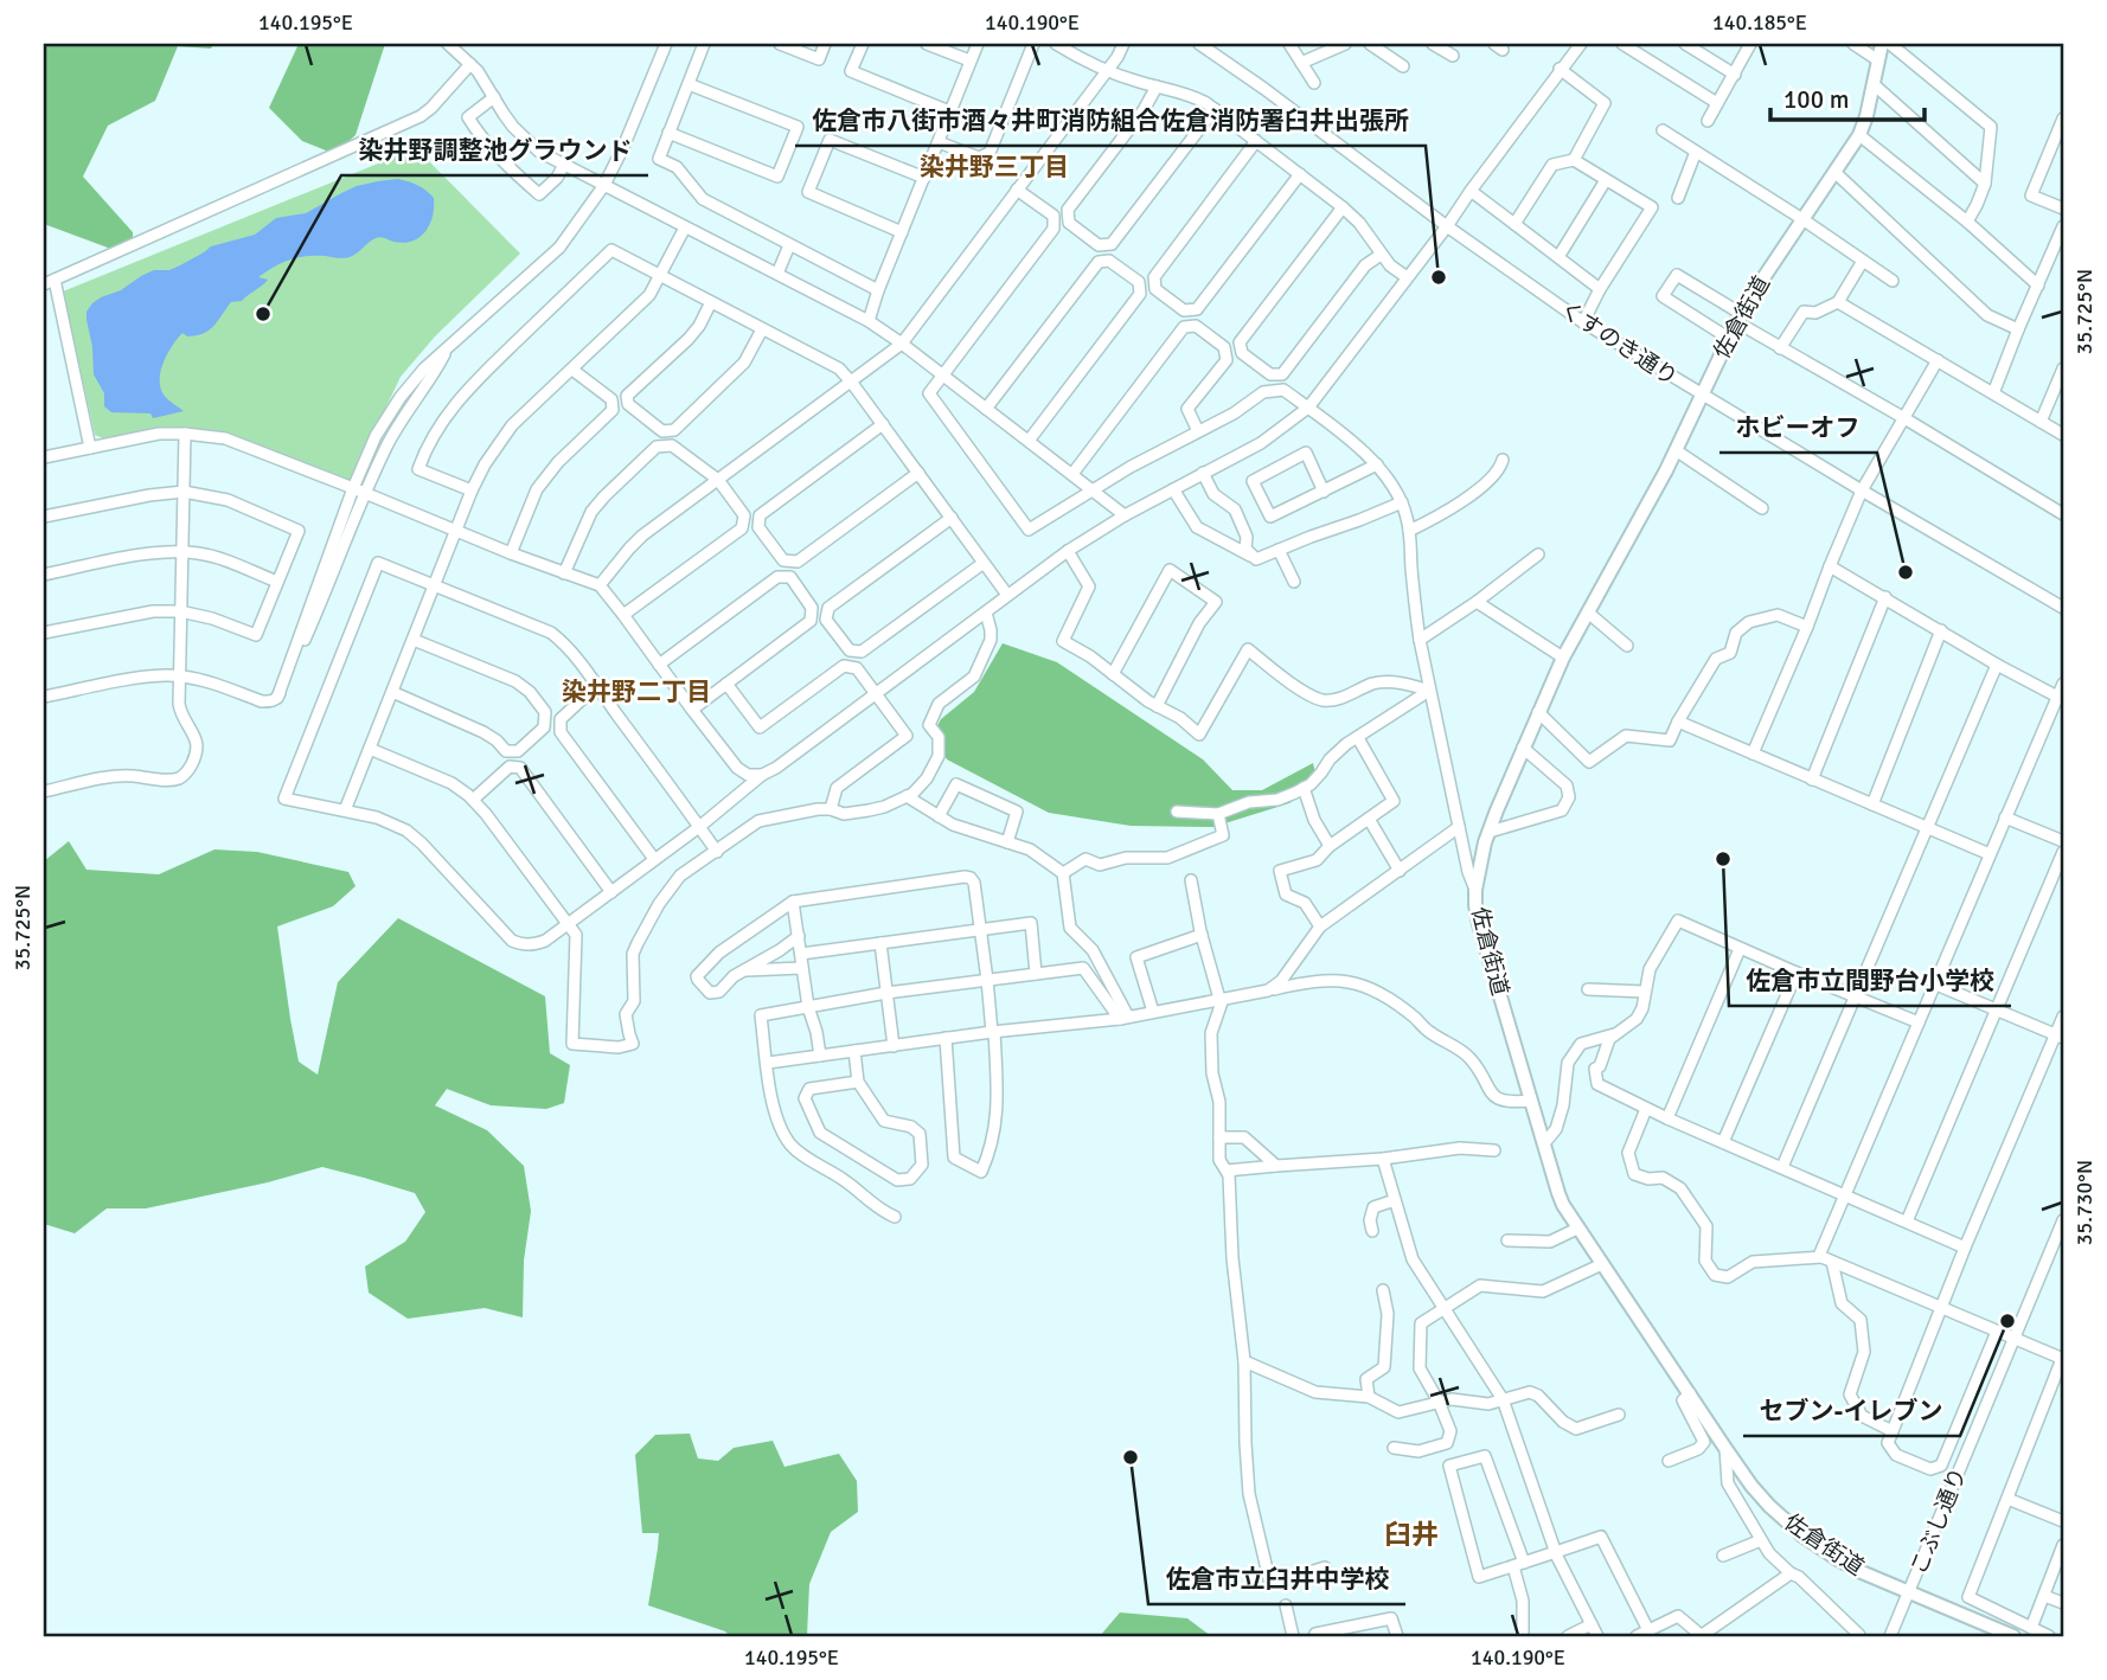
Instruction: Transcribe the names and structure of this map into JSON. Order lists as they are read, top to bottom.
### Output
{
  "streets": {
    "main road": ["佐倉街道"],
    "street": ["くすのき通り", "こぶし通り"]
  },
  "crossings": [
    ["佐倉街道", "くすのき通り"],
    ["佐倉街道", "こぶし通り"]
  ],
  "districts": ["染井野三丁目", "染井野二丁目", "臼井"],
  "places": [
    "佐倉市八街市酒々井町消防組合佐倉消防署臼井出張所",
    "染井野調整池グラウンド",
    "ホビーオフ",
    "佐倉市立間野台小学校",
    "セブン-イレブン",
    "佐倉市立臼井中学校"
  ],
  "scale_bar": "100 m",
  "coordinates": [
    "140.195°E",
    "140.190°E",
    "140.185°E",
    "35.725°N",
    "35.730°N"
  ]
}
